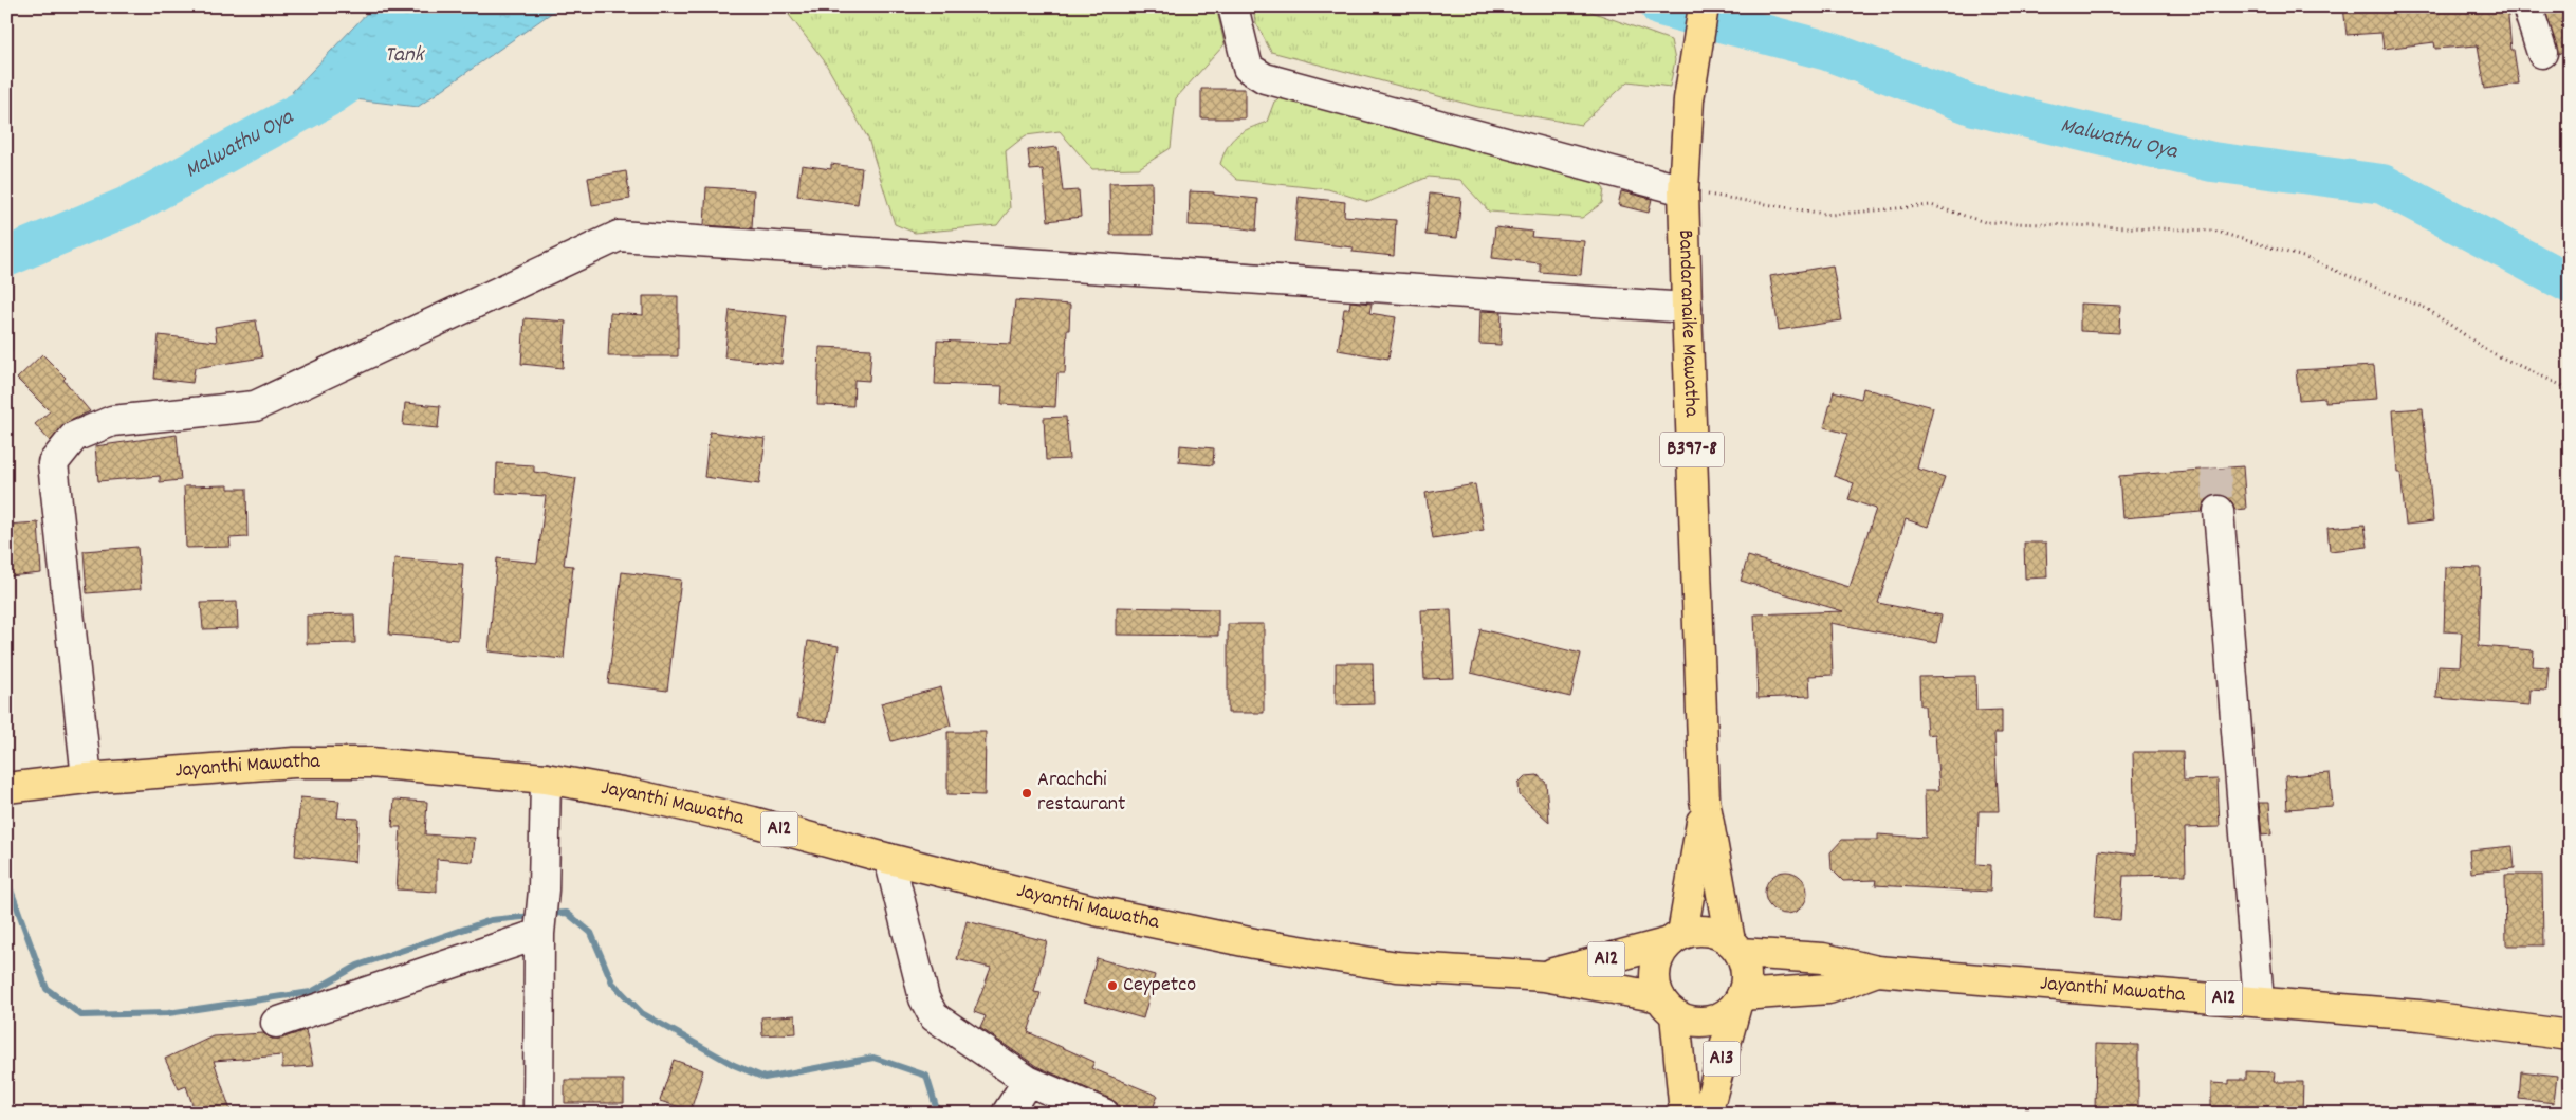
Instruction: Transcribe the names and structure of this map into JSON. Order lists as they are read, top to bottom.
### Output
{
  "streets": {
    "main road": [
      "Bandaranaike Mawatha",
      "B397-8",
      "Jayanthi Mawatha",
      "A12",
      "A13"
    ]
  },
  "crossings": [
    ["Bandaranaike Mawatha", "Jayanthi Mawatha"],
    ["Bandaranaike Mawatha", "A13"],
    ["Jayanthi Mawatha", "A13"]
  ],
  "water": ["Tank", "Malwathu Oya"],
  "places": ["Arachchi restaurant", "Ceypetco"]
}
